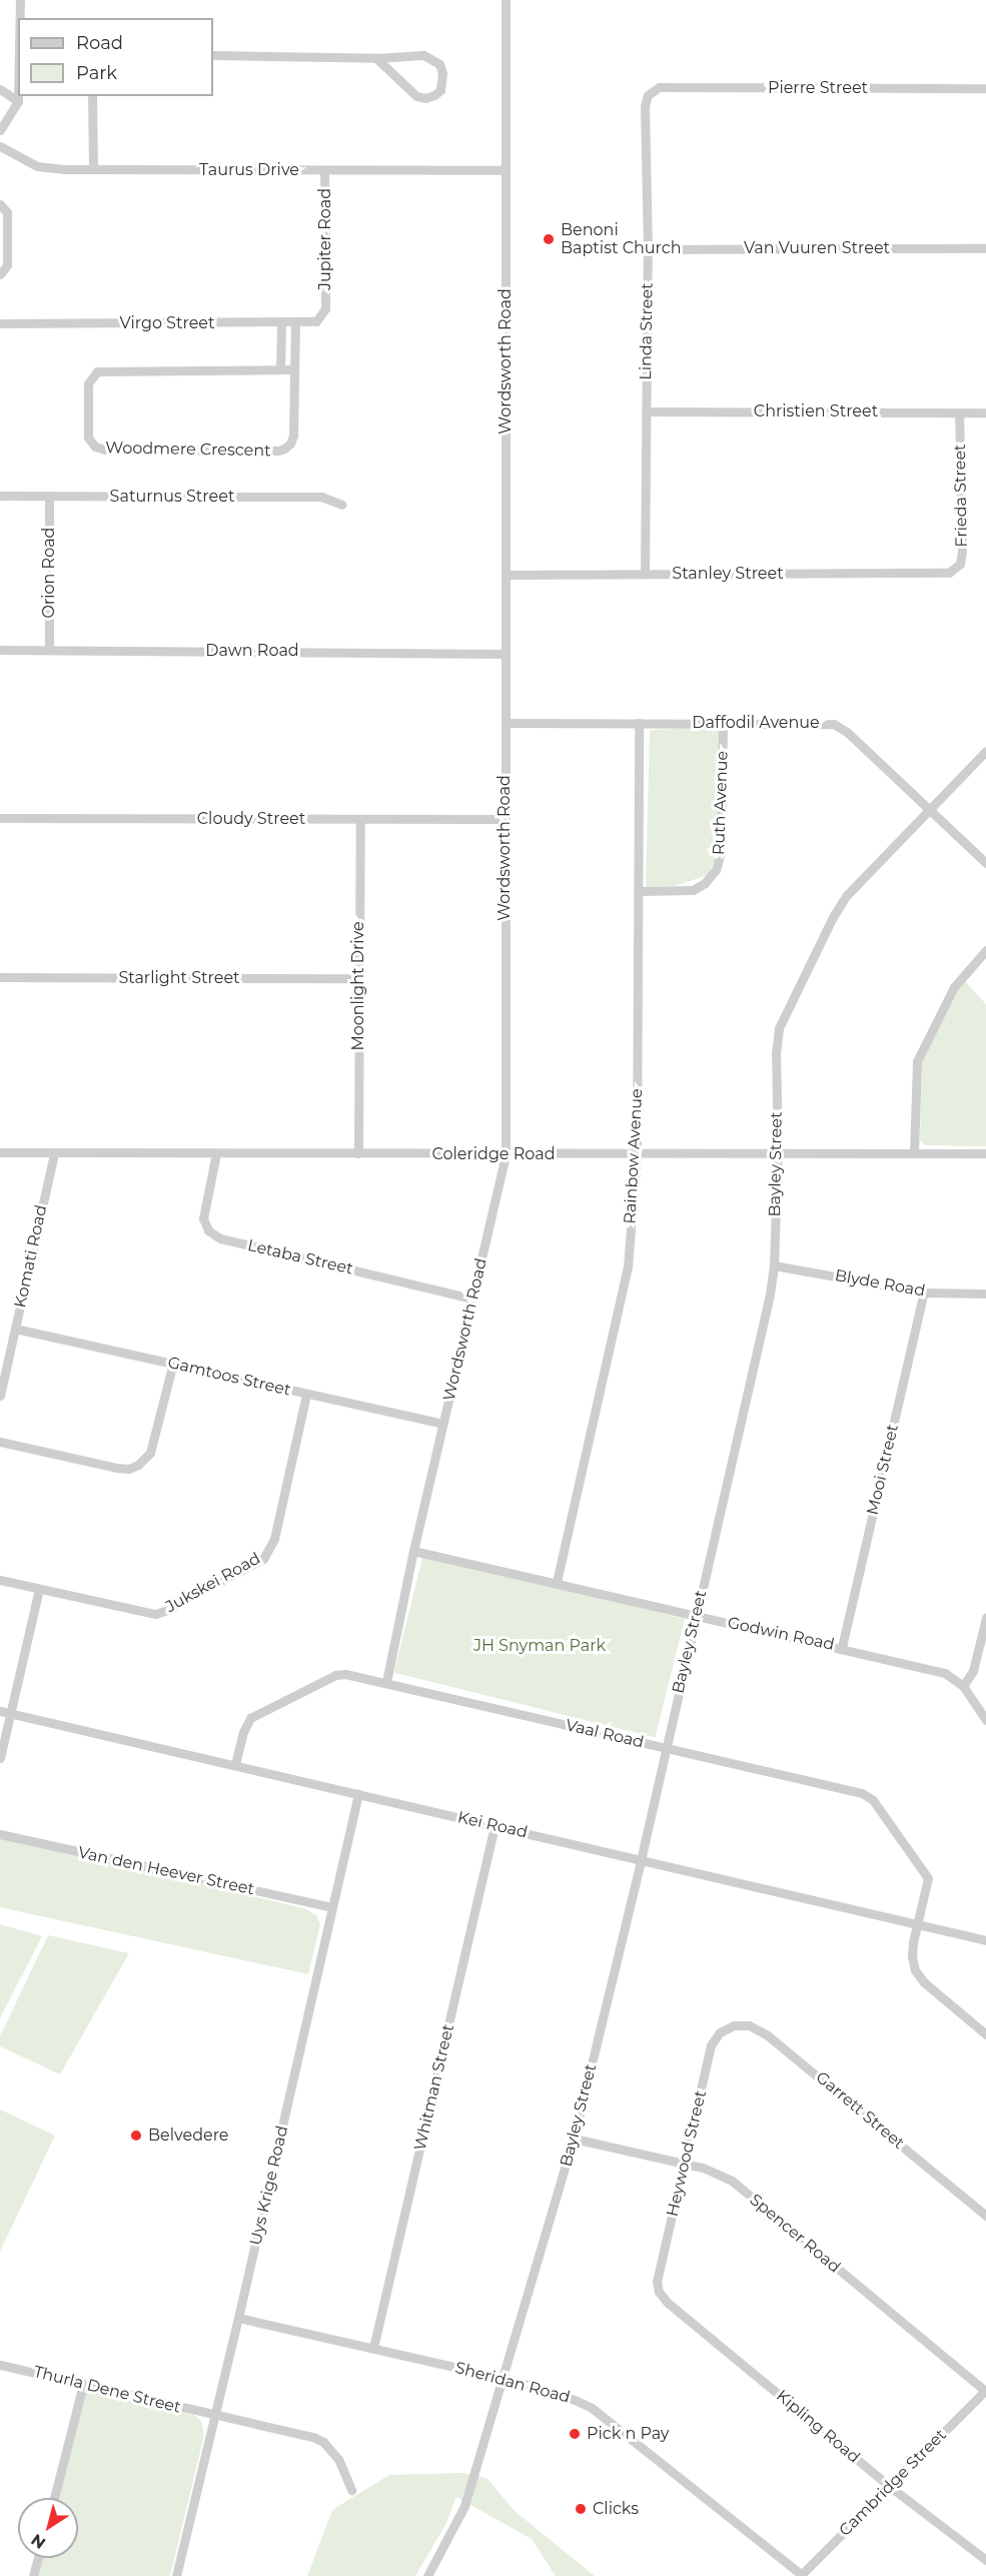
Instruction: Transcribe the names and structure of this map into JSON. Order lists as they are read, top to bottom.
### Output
{
  "streets": {
    "street": [
      "Pierre Street",
      "Taurus Drive",
      "Jupiter Road",
      "Van Vuuren Street",
      "Virgo Street",
      "Linda Street",
      "Wordsworth Road",
      "Christien Street",
      "Woodmere Crescent",
      "Frieda Street",
      "Saturnus Street",
      "Orion Road",
      "Stanley Street",
      "Dawn Road",
      "Daffodil Avenue",
      "Ruth Avenue",
      "Cloudy Street",
      "Starlight Street",
      "Moonlight Drive",
      "Coleridge Road",
      "Rainbow Avenue",
      "Bayley Street",
      "Komati Road",
      "Letaba Street",
      "Blyde Road",
      "Gamtoos Street",
      "Mooi Street",
      "Jukskei Road",
      "Godwin Road",
      "Vaal Road",
      "Kei Road",
      "Van den Heever Street",
      "Whitman Street",
      "Garrett Street",
      "Heywood Street",
      "Uys Krige Road",
      "Spencer Road",
      "Sheridan Road",
      "Thurla Dene Street",
      "Kipling Road",
      "Cambridge Street"
    ]
  },
  "crossings": [
    ["Pierre Street", "Linda Street"],
    ["Taurus Drive", "Jupiter Road"],
    ["Taurus Drive", "Wordsworth Road"],
    ["Jupiter Road", "Virgo Street"],
    ["Van Vuuren Street", "Linda Street"],
    ["Virgo Street", "Woodmere Crescent"],
    ["Linda Street", "Christien Street"],
    ["Linda Street", "Stanley Street"],
    ["Wordsworth Road", "Stanley Street"],
    ["Wordsworth Road", "Dawn Road"],
    ["Wordsworth Road", "Daffodil Avenue"],
    ["Wordsworth Road", "Cloudy Street"],
    ["Wordsworth Road", "Coleridge Road"],
    ["Wordsworth Road", "Letaba Street"],
    ["Wordsworth Road", "Gamtoos Street"],
    ["Wordsworth Road", "Godwin Road"],
    ["Wordsworth Road", "Vaal Road"],
    ["Christien Street", "Frieda Street"],
    ["Frieda Street", "Stanley Street"],
    ["Saturnus Street", "Orion Road"],
    ["Orion Road", "Dawn Road"],
    ["Daffodil Avenue", "Ruth Avenue"],
    ["Daffodil Avenue", "Rainbow Avenue"],
    ["Daffodil Avenue", "Bayley Street"],
    ["Ruth Avenue", "Rainbow Avenue"],
    ["Cloudy Street", "Moonlight Drive"],
    ["Starlight Street", "Moonlight Drive"],
    ["Moonlight Drive", "Coleridge Road"],
    ["Coleridge Road", "Rainbow Avenue"],
    ["Coleridge Road", "Bayley Street"],
    ["Coleridge Road", "Komati Road"],
    ["Coleridge Road", "Letaba Street"],
    ["Rainbow Avenue", "Godwin Road"],
    ["Bayley Street", "Blyde Road"],
    ["Bayley Street", "Godwin Road"],
    ["Bayley Street", "Vaal Road"],
    ["Bayley Street", "Kei Road"],
    ["Bayley Street", "Spencer Road"],
    ["Bayley Street", "Sheridan Road"],
    ["Komati Road", "Gamtoos Street"],
    ["Blyde Road", "Mooi Street"],
    ["Gamtoos Street", "Jukskei Road"],
    ["Mooi Street", "Godwin Road"],
    ["Vaal Road", "Kei Road"],
    ["Kei Road", "Whitman Street"],
    ["Kei Road", "Uys Krige Road"],
    ["Van den Heever Street", "Uys Krige Road"],
    ["Whitman Street", "Sheridan Road"],
    ["Garrett Street", "Heywood Street"],
    ["Heywood Street", "Spencer Road"],
    ["Heywood Street", "Kipling Road"],
    ["Uys Krige Road", "Sheridan Road"],
    ["Uys Krige Road", "Thurla Dene Street"],
    ["Spencer Road", "Cambridge Street"],
    ["Sheridan Road", "Cambridge Street"],
    ["Kipling Road", "Cambridge Street"]
  ],
  "parks": ["JH Snyman Park"],
  "places": [
    "Benoni Baptist Church",
    "Belvedere",
    "Pick n Pay",
    "Clicks"
  ],
  "legend": ["Road", "Park"],
  "north": "bottom left"
}
